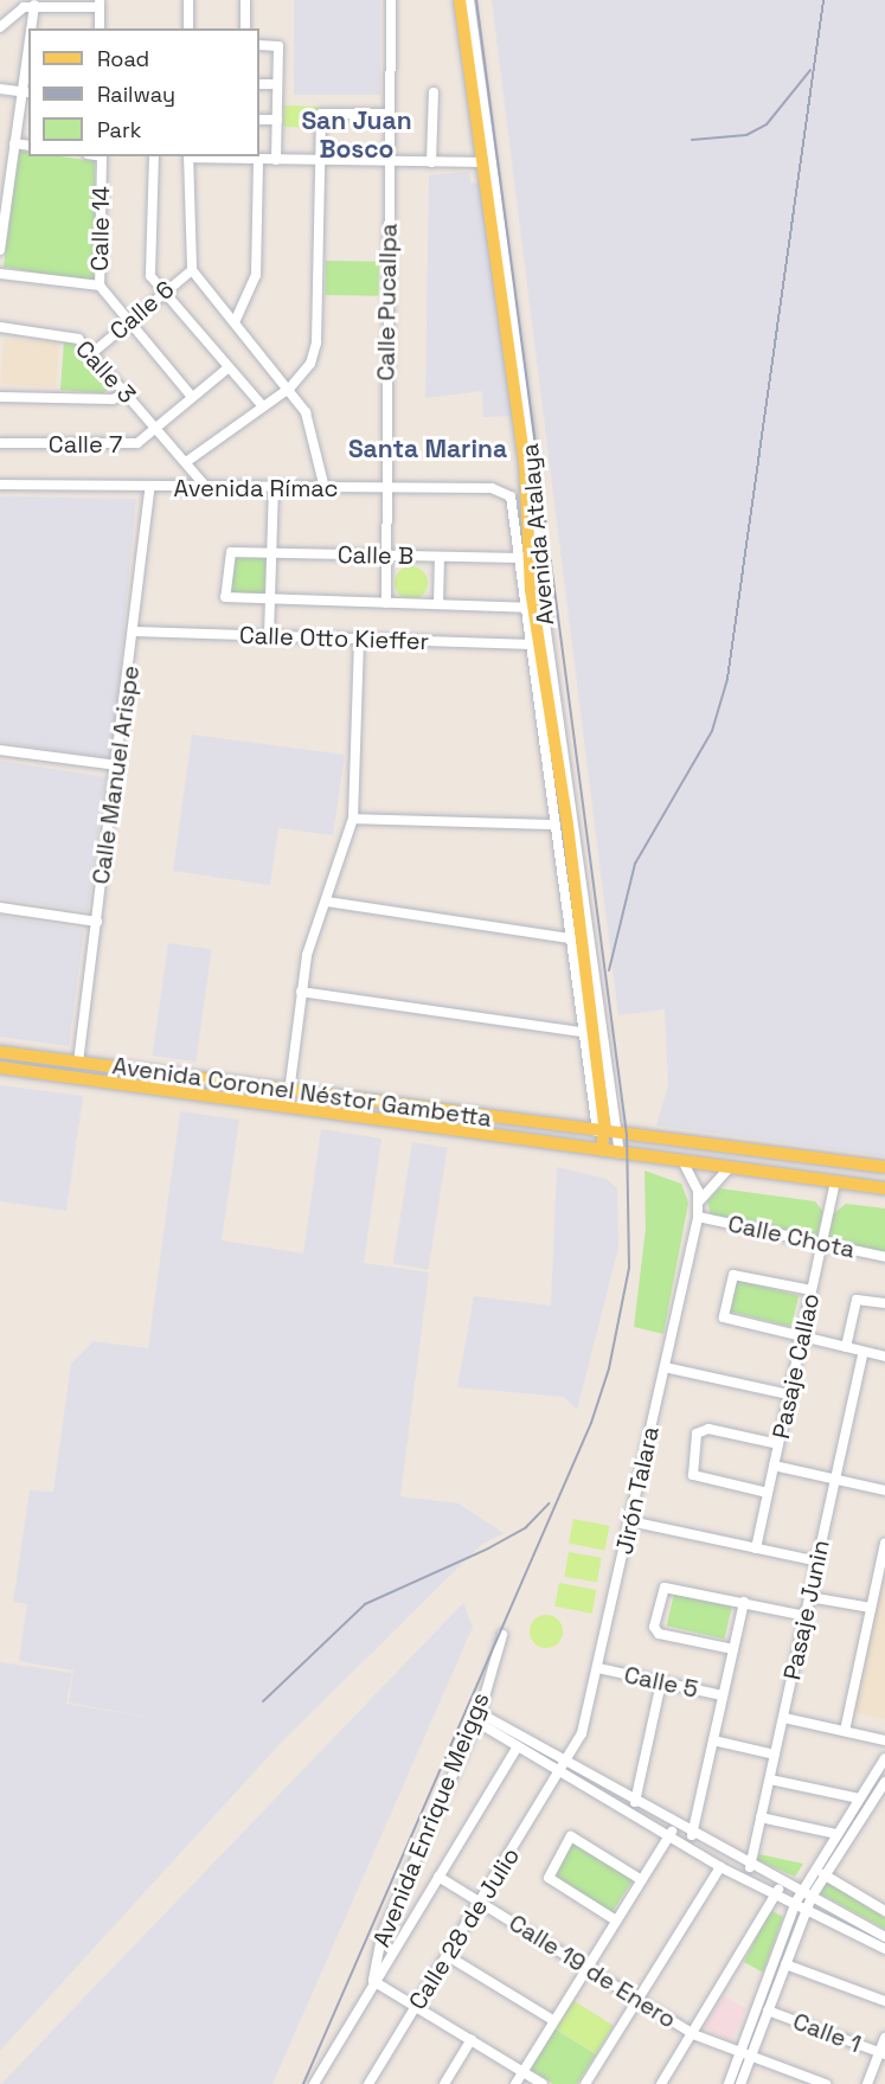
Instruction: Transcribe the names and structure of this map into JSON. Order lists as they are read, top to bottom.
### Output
{
  "streets": {
    "main road": ["Avenida Atalaya", "Avenida Coronel Néstor Gambetta"],
    "street": [
      "Calle 14",
      "Calle Pucallpa",
      "Calle 6",
      "Calle 3",
      "Calle 7",
      "Avenida Rímac",
      "Calle B",
      "Calle Otto Kieffer",
      "Calle Manuel Arispe",
      "Calle Chota",
      "Pasaje Callao",
      "Jirón Talara",
      "Pasaje Junin",
      "Calle 5",
      "Avenida Enrique Meiggs",
      "Calle 28 de Julio",
      "Calle 19 de Enero",
      "Calle 1"
    ]
  },
  "crossings": [
    ["Calle 14", "Calle 6"],
    ["Calle 14", "Calle 7"],
    ["Calle Pucallpa", "Avenida Rímac"],
    ["Calle Pucallpa", "Calle B"],
    ["Calle 6", "Calle 3"],
    ["Calle 3", "Calle 7"],
    ["Calle 3", "Avenida Rímac"],
    ["Avenida Rímac", "Avenida Atalaya"],
    ["Avenida Rímac", "Calle Manuel Arispe"],
    ["Avenida Atalaya", "Calle B"],
    ["Avenida Atalaya", "Calle Otto Kieffer"],
    ["Avenida Atalaya", "Avenida Coronel Néstor Gambetta"],
    ["Calle Otto Kieffer", "Calle Manuel Arispe"],
    ["Calle Manuel Arispe", "Avenida Coronel Néstor Gambetta"],
    ["Avenida Coronel Néstor Gambetta", "Pasaje Callao"],
    ["Avenida Coronel Néstor Gambetta", "Jirón Talara"],
    ["Calle Chota", "Pasaje Callao"],
    ["Calle Chota", "Jirón Talara"],
    ["Jirón Talara", "Calle 5"],
    ["Jirón Talara", "Calle 28 de Julio"],
    ["Calle 28 de Julio", "Calle 19 de Enero"]
  ],
  "districts": ["San Juan Bosco", "Santa Marina"],
  "legend": ["Road", "Railway", "Park"]
}
